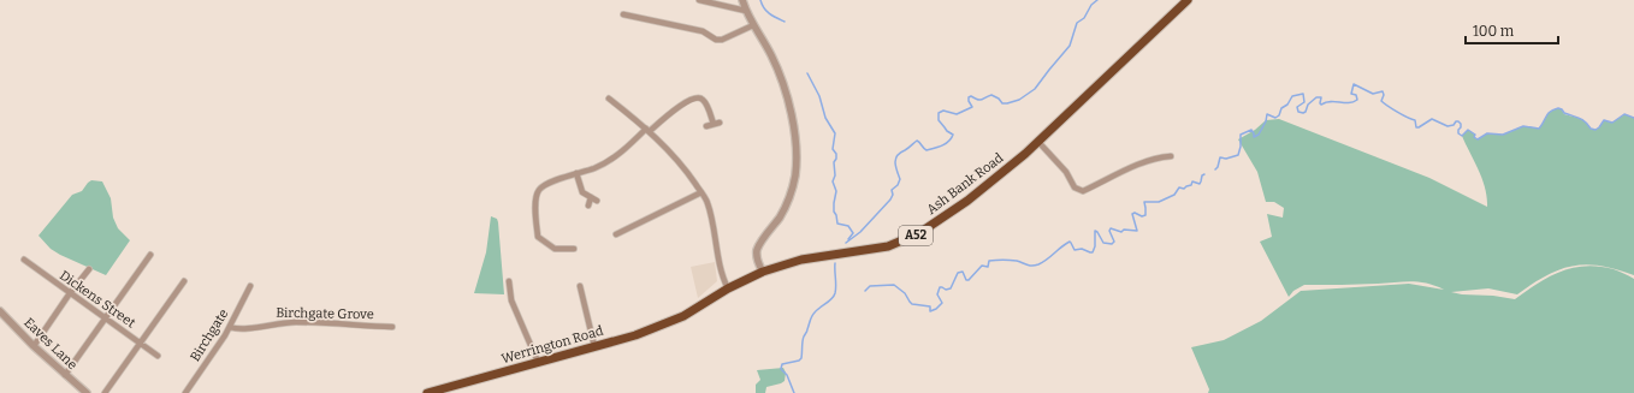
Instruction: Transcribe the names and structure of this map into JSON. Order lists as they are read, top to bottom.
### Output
{
  "streets": {
    "highway": ["Ash Bank Road", "A52", "Werrington Road"],
    "street": [
      "Dickens Street",
      "Birchgate Grove",
      "Birchgate",
      "Eaves Lane"
    ]
  },
  "crossings": [
    ["Ash Bank Road", "Werrington Road"],
    ["Birchgate Grove", "Birchgate"]
  ],
  "scale_bar": "100 m"
}
